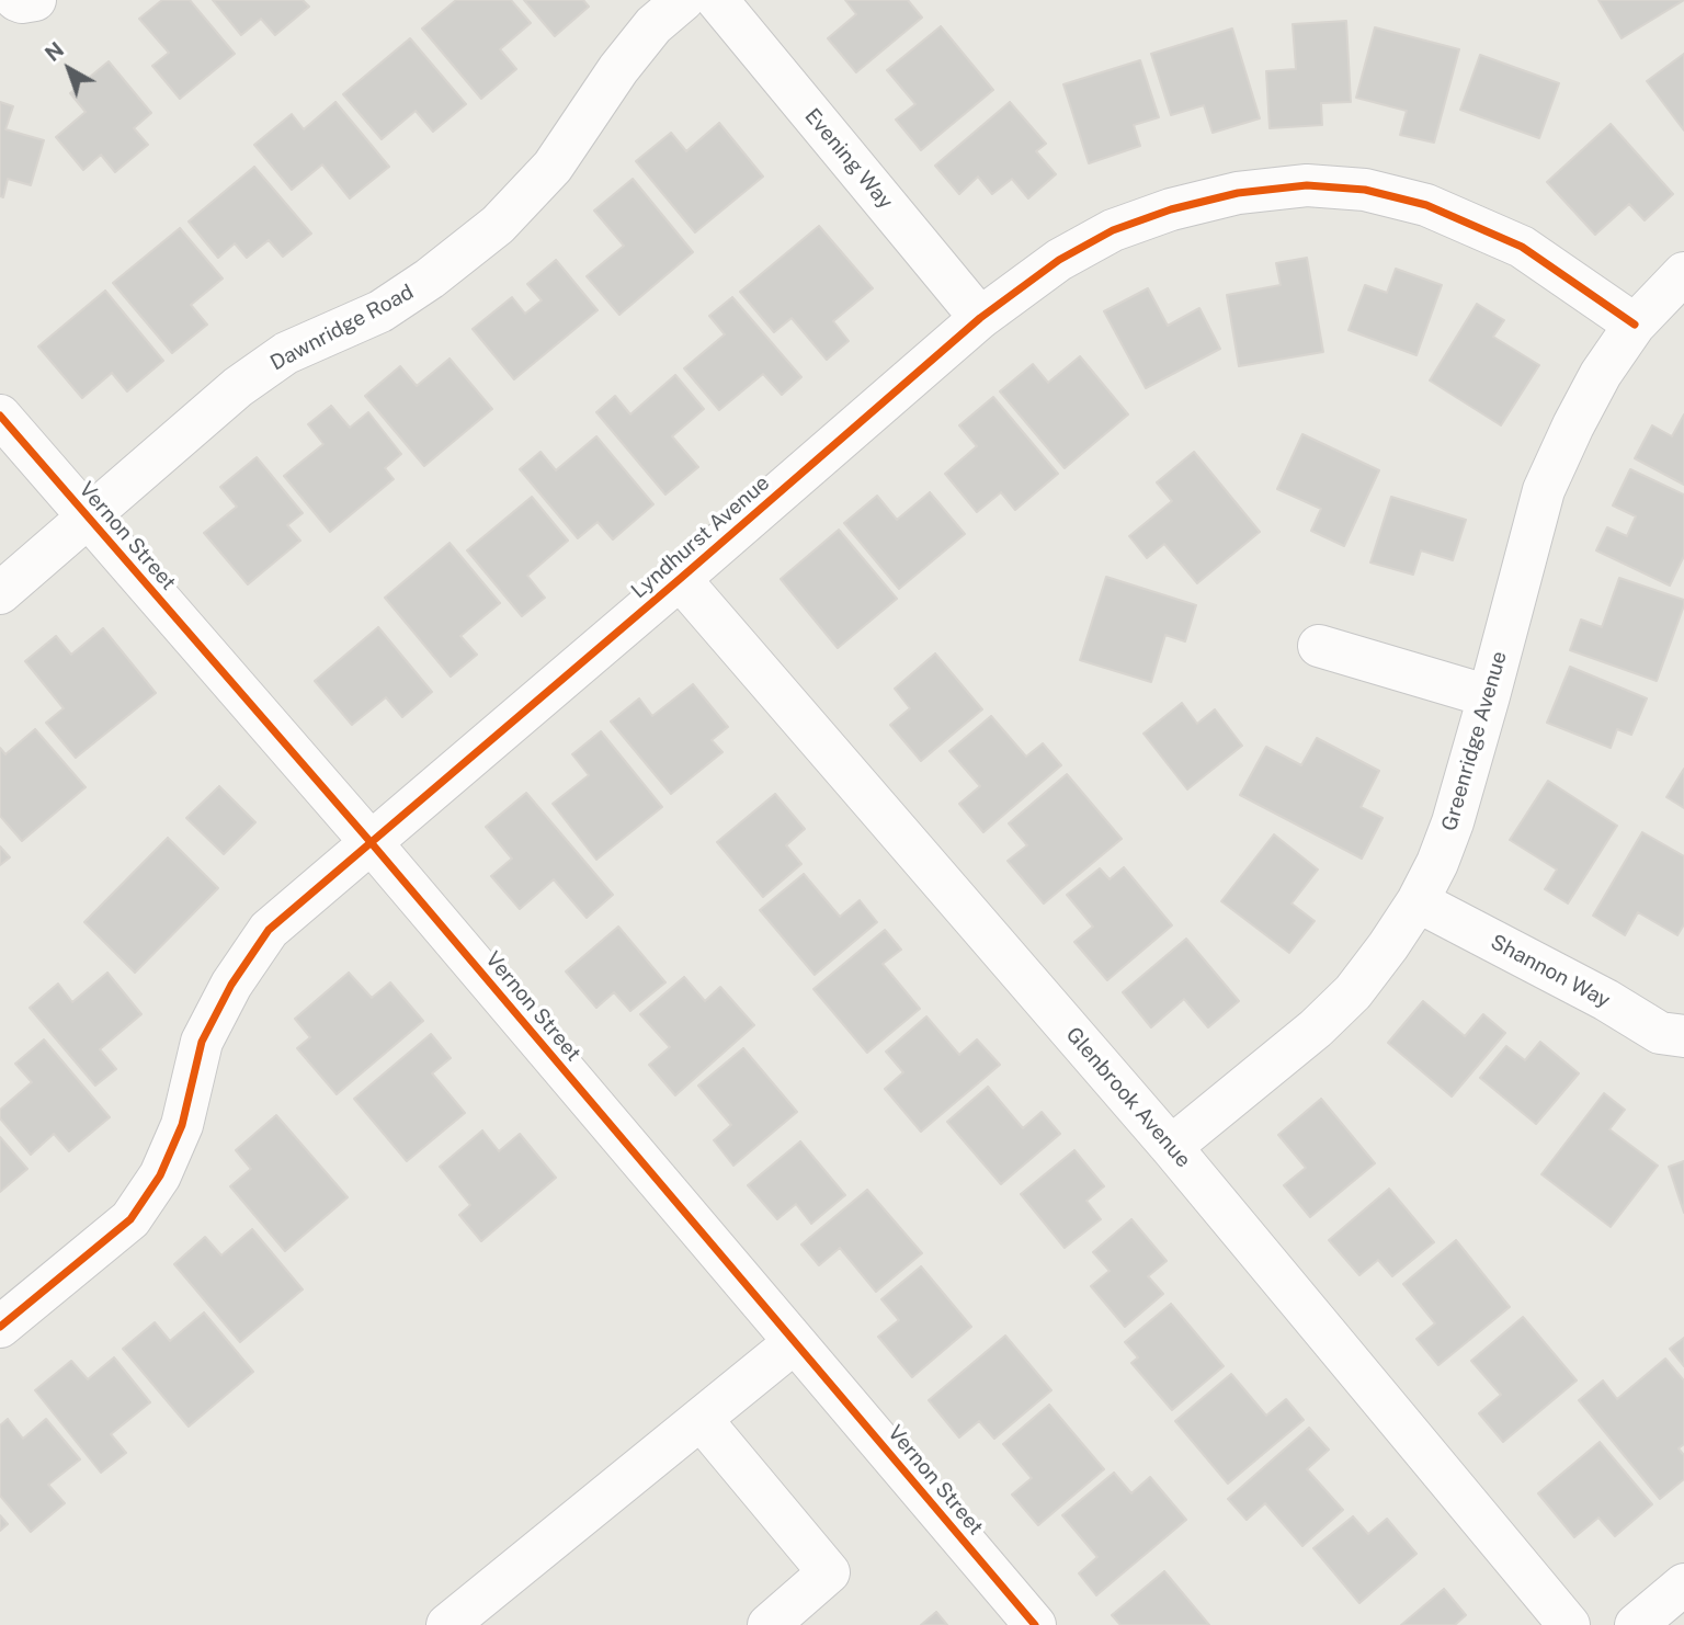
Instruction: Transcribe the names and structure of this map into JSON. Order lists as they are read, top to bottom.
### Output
{
  "streets": {
    "street": [
      "Evening Way",
      "Dawnridge Road",
      "Vernon Street",
      "Lyndhurst Avenue",
      "Greenridge Avenue",
      "Shannon Way",
      "Glenbrook Avenue"
    ]
  },
  "crossings": [
    ["Evening Way", "Lyndhurst Avenue"],
    ["Dawnridge Road", "Vernon Street"],
    ["Vernon Street", "Lyndhurst Avenue"],
    ["Lyndhurst Avenue", "Greenridge Avenue"],
    ["Lyndhurst Avenue", "Glenbrook Avenue"],
    ["Greenridge Avenue", "Shannon Way"],
    ["Greenridge Avenue", "Glenbrook Avenue"]
  ],
  "north": "top left"
}
